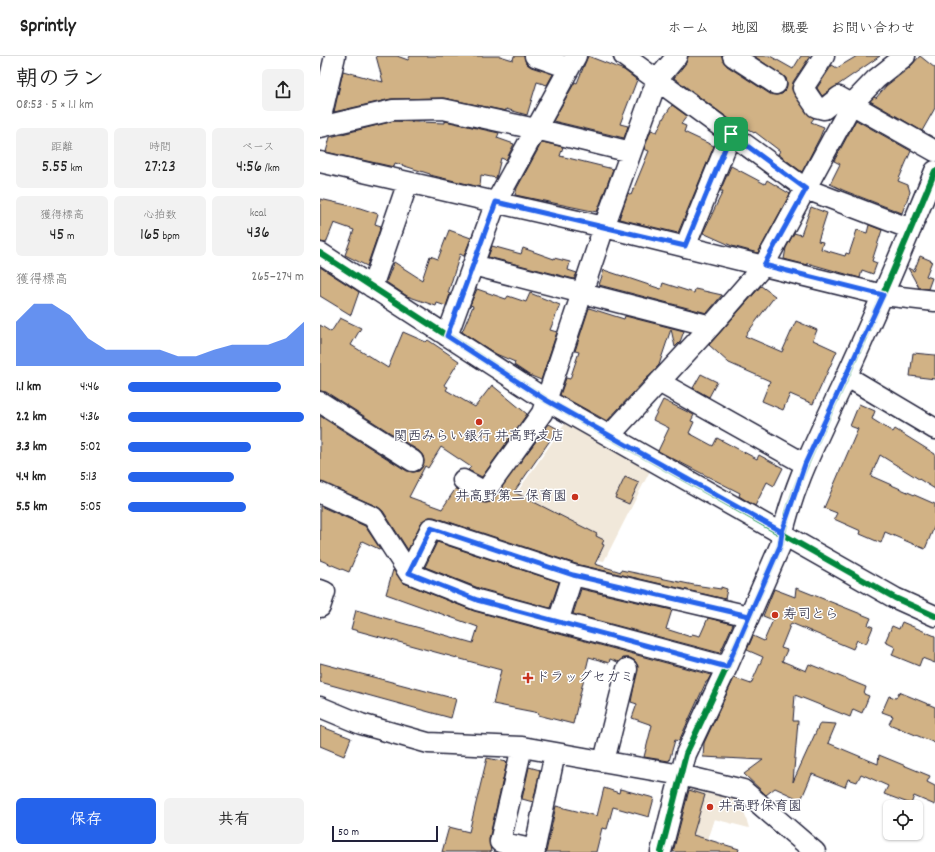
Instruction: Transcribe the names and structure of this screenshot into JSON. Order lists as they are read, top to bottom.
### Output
{
  "places": {
    "other": [
      "関西みらい銀行 井高野支店",
      "井高野第二保育園",
      "寿司とら",
      "井高野保育園"
    ],
    "health": ["ドラッグセガミ"]
  },
  "scale_bar": "50 m",
  "page": {
    "header": "Sprintly",
    "nav": [
      "ホーム",
      "地図",
      "概要",
      "お問い合わせ"
    ],
    "heading": ["朝のラン", "08:53 · 5 × 1.1 km"],
    "stats": [
      ["距離", "5.55 km"],
      ["時間", "27:23"],
      ["ペース", "4:56 /km"],
      ["獲得標高", "45 m"],
      ["心拍数", "165 bpm"],
      ["kcal", "436"]
    ],
    "chart": ["獲得標高", "265–274 m"],
    "list": [
      {
        "name": "1.1 km",
        "note": "4:46"
      },
      {
        "name": "2.2 km",
        "note": "4:36"
      },
      {
        "name": "3.3 km",
        "note": "5:02"
      },
      {
        "name": "4.4 km",
        "note": "5:13"
      },
      {
        "name": "5.5 km",
        "note": "5:05"
      }
    ],
    "buttons": ["保存", "共有"],
    "scale": "50 m"
  }
}
